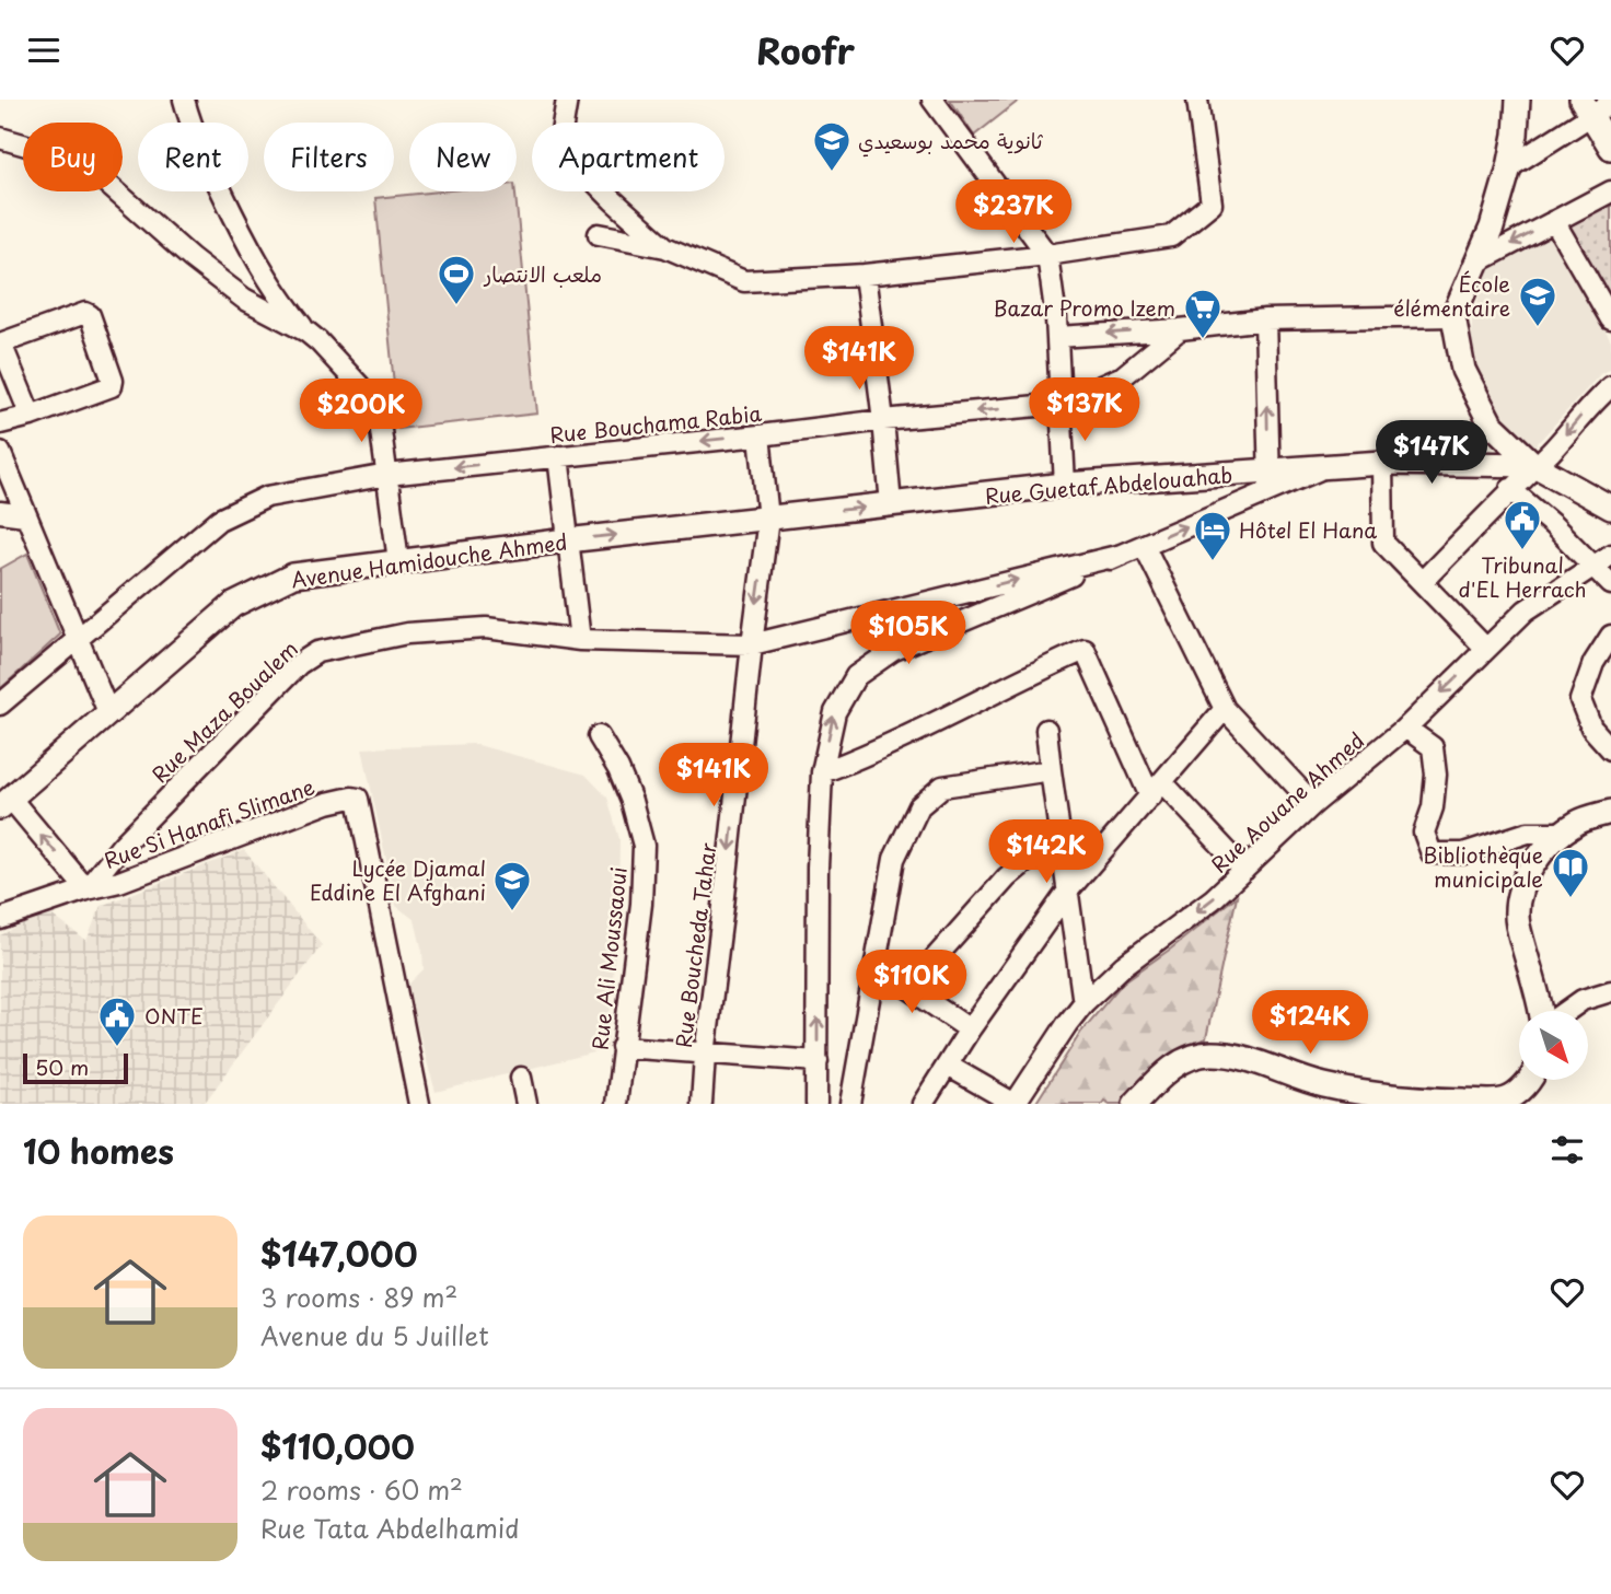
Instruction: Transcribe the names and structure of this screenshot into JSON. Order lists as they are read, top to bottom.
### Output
{
  "streets": {
    "main road": ["Rue Guetaf Abdelouahab", "Avenue Hamidouche Ahmed"],
    "street": [
      "Rue Bouchama Rabia",
      "Rue Maza Boualem",
      "Rue Aouane Ahmed",
      "Rue Si Hanafi Slimane",
      "Rue Boucheda Tahar",
      "Rue Ali Moussaoui"
    ]
  },
  "crossings": [
    ["Rue Bouchama Rabia", "Rue Boucheda Tahar"],
    ["Rue Guetaf Abdelouahab", "Avenue Hamidouche Ahmed"],
    ["Avenue Hamidouche Ahmed", "Rue Boucheda Tahar"],
    ["Rue Maza Boualem", "Rue Si Hanafi Slimane"],
    ["Rue Maza Boualem", "Rue Boucheda Tahar"]
  ],
  "places": {
    "school or university": ["ثانوية محمد بوسعيدي", "École élémentaire", "Lycée Djamal Eddine El Afghani"],
    "sports": ["ملعب الانتصار"],
    "supermarket": ["Bazar Promo Izem"],
    "public building": ["Tribunal d'EL Herrach", "ONTE"],
    "hotel": ["Hôtel El Hana"],
    "library": ["Bibliothèque municipale"]
  },
  "scale_bar": "50 m",
  "north": "bottom right",
  "page": {
    "header": "Roofr",
    "chip": [
      "Buy",
      "Rent",
      "Filters",
      "New",
      "Apartment"
    ],
    "price": [
      "$237K",
      "$141K",
      "$137K",
      "$200K",
      "$147K",
      "$105K",
      "$141K",
      "$142K",
      "$110K",
      "$124K"
    ],
    "scale": "50 m",
    "heading": "10 homes",
    "list": [
      {
        "name": "$147,000",
        "note": "3 rooms · 89 m² · Avenue du 5 Juillet"
      },
      {
        "name": "$110,000",
        "note": "2 rooms · 60 m² · Rue Tata Abdelhamid"
      }
    ]
  }
}
